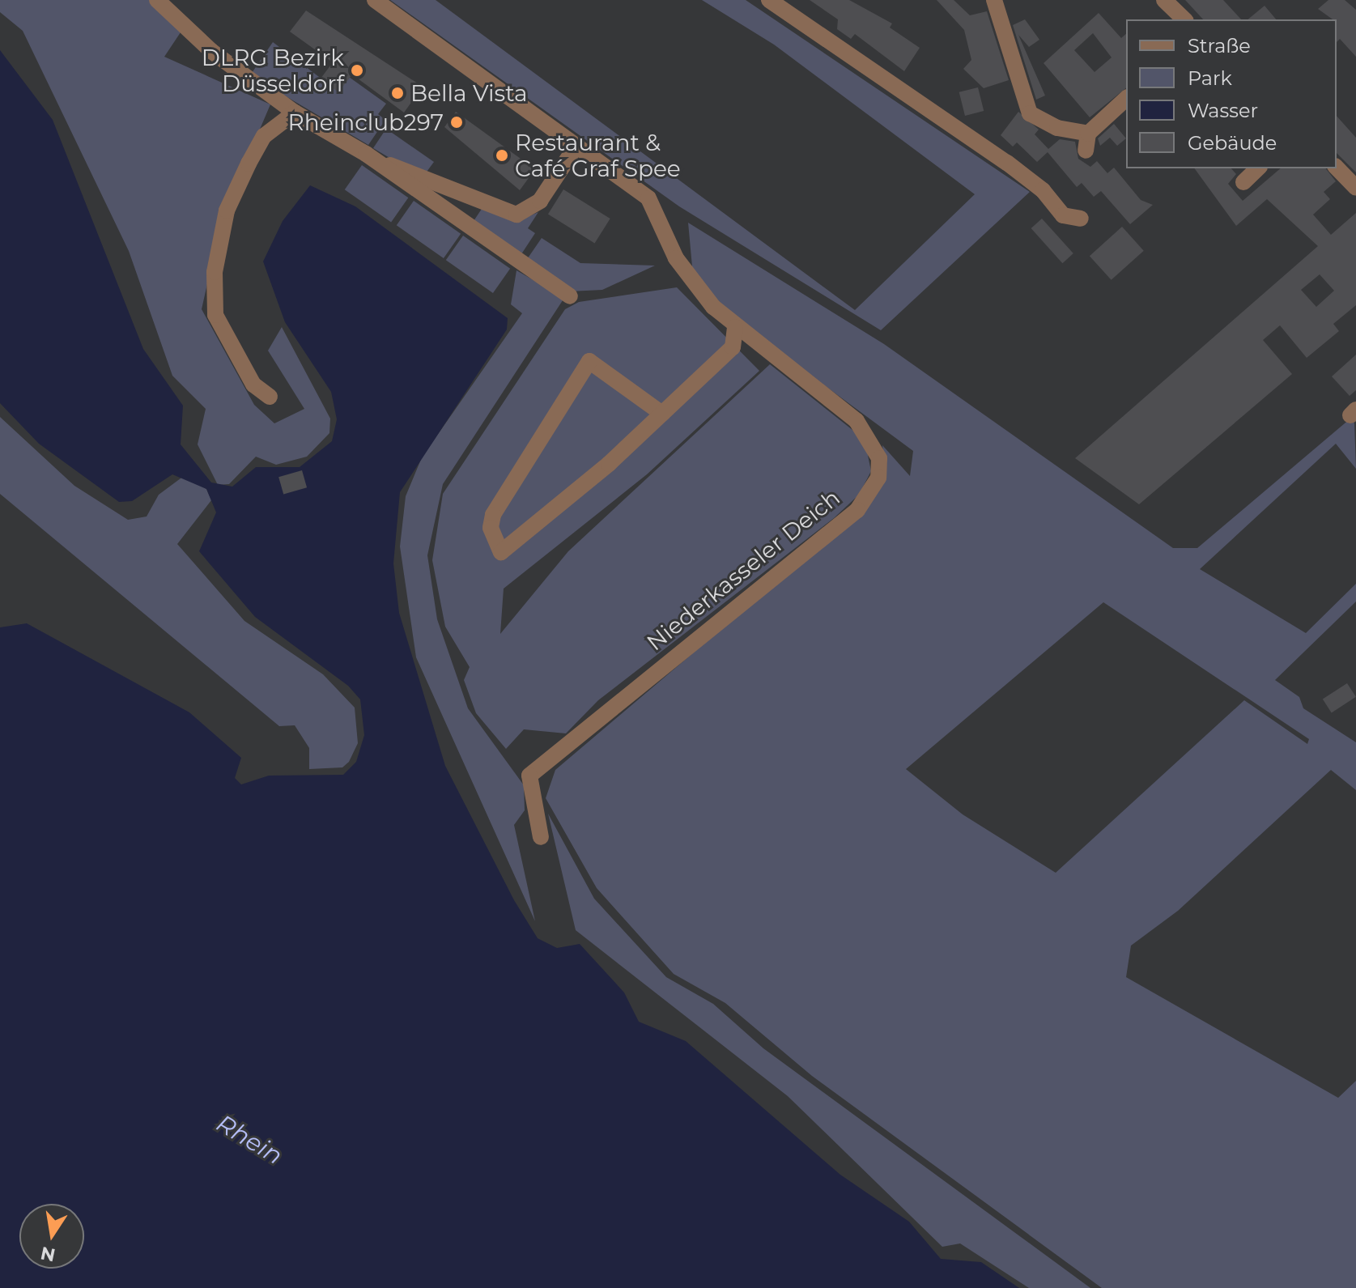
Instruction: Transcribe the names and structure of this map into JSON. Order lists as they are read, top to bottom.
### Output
{
  "streets": {
    "street": ["Niederkasseler Deich"]
  },
  "water": ["Rhein"],
  "places": [
    "DLRG Bezirk Düsseldorf",
    "Bella Vista",
    "Rheinclub297",
    "Restaurant & Café Graf Spee"
  ],
  "legend": [
    "Straße",
    "Park",
    "Wasser",
    "Gebäude"
  ],
  "north": "bottom"
}
